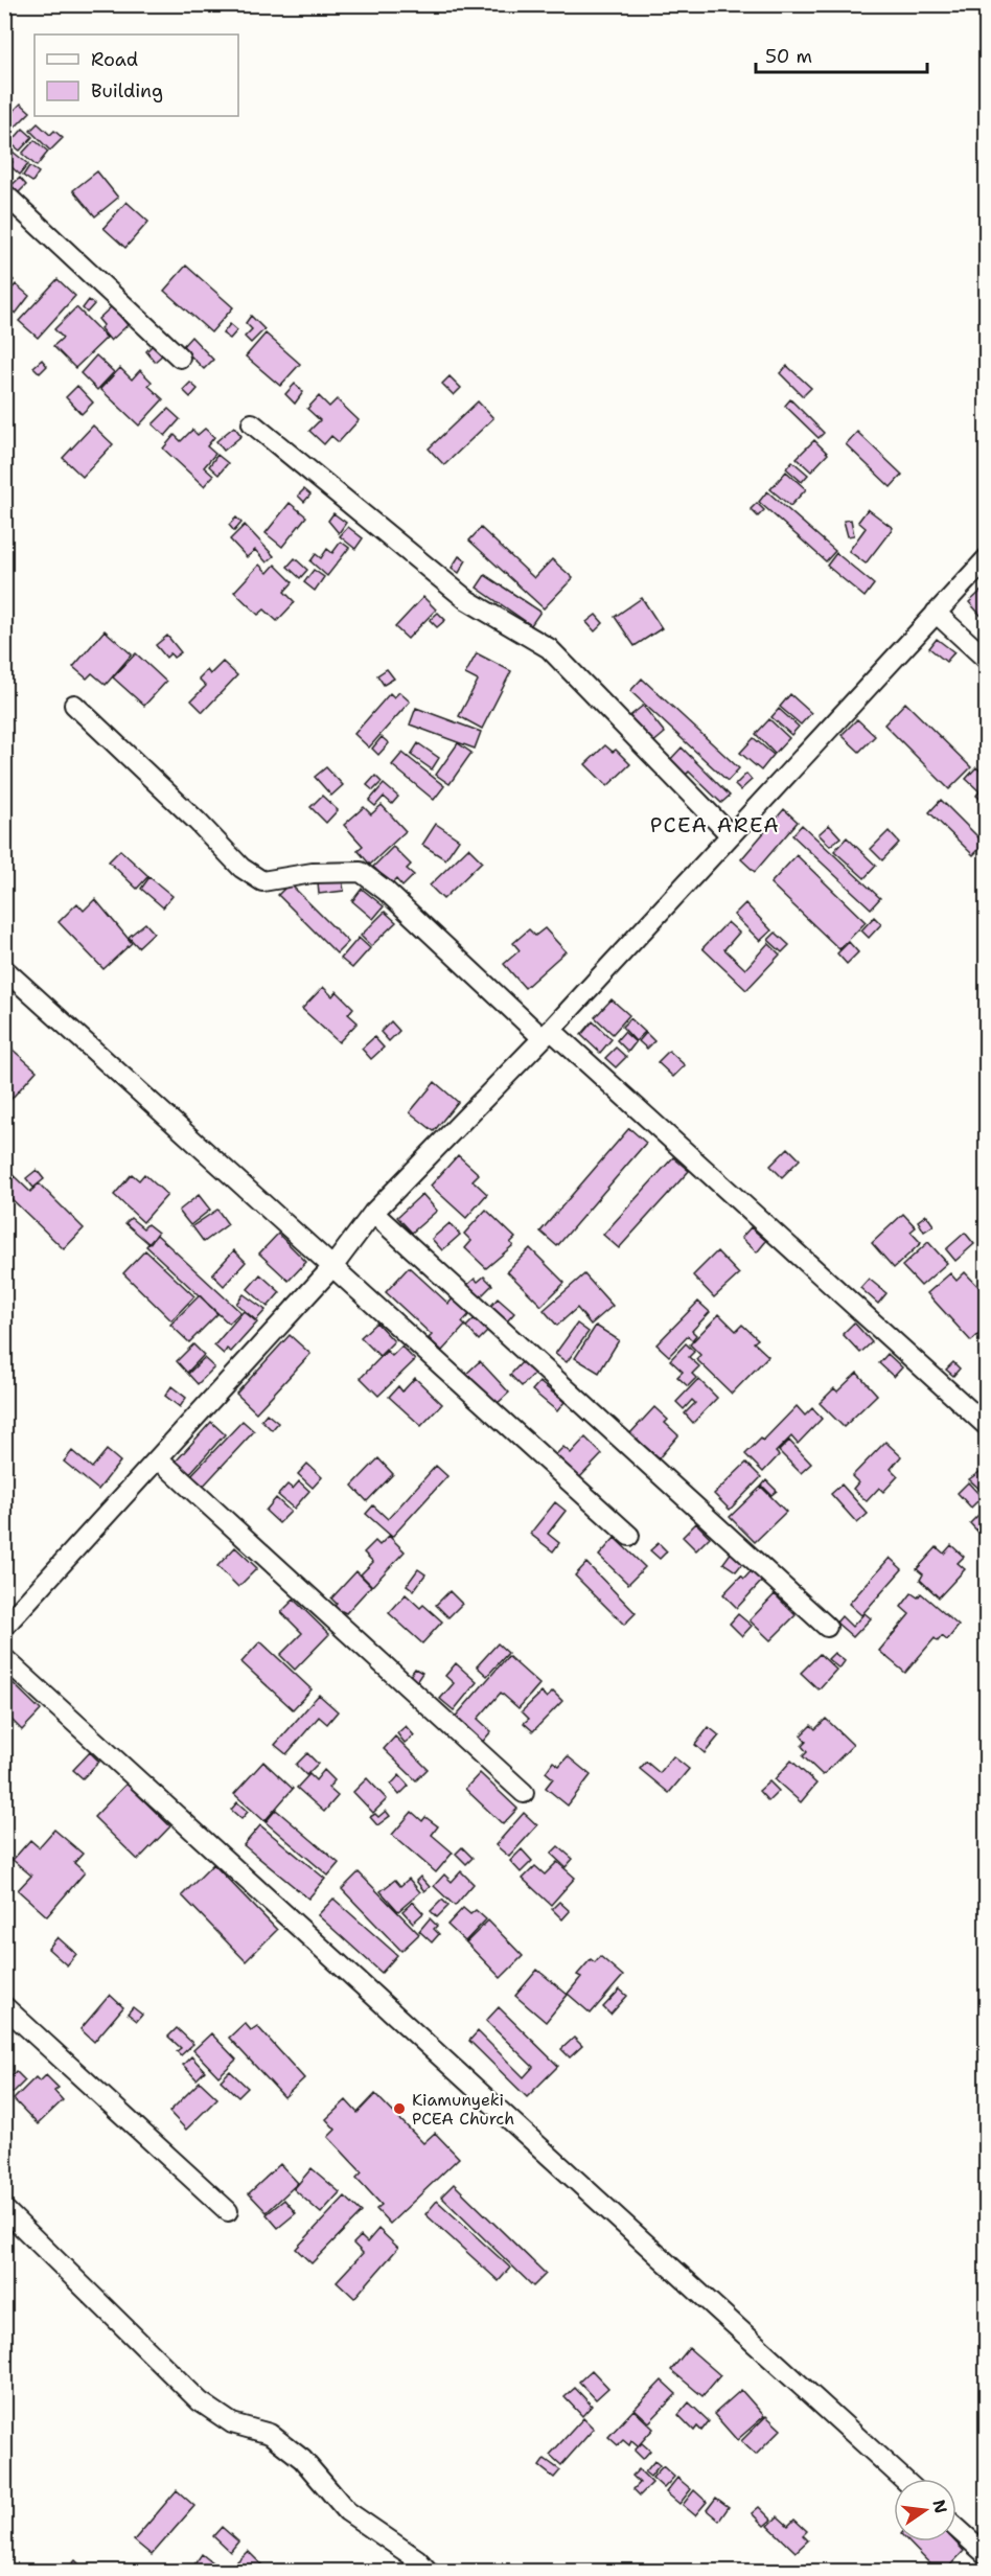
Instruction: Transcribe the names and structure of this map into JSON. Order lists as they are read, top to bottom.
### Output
{
  "districts": ["PCEA AREA"],
  "places": ["Kiamunyeki PCEA Church"],
  "legend": ["Road", "Building"],
  "scale_bar": "50 m",
  "north": "right"
}
